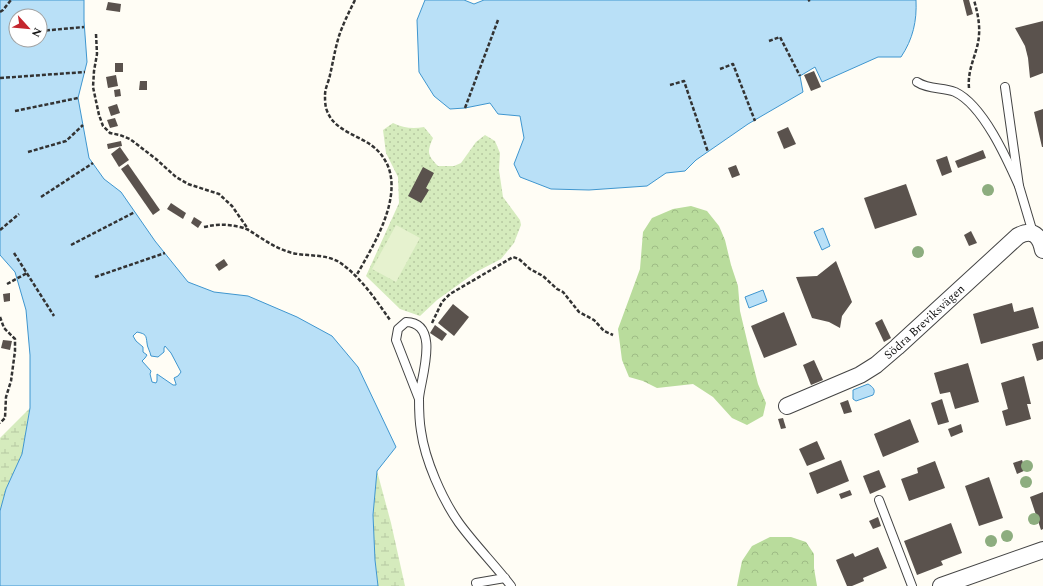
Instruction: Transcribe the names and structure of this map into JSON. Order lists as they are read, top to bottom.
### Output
{
  "streets": {
    "street": ["Södra Breviksvägen"]
  },
  "north": "bottom right"
}
